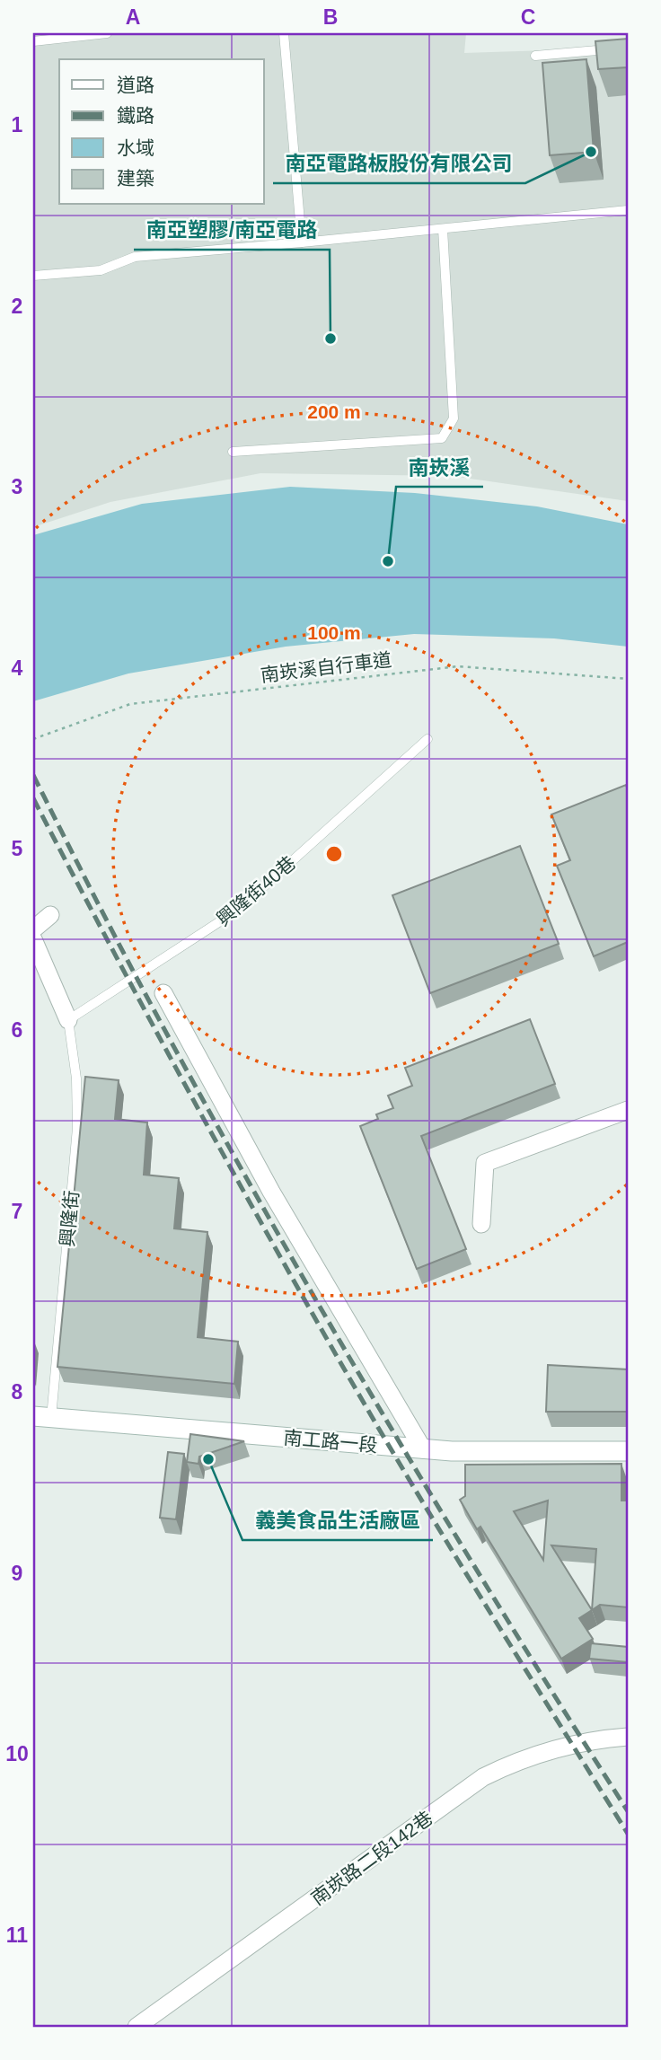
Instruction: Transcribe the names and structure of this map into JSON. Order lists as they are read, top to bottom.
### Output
{
  "streets": {
    "street": ["南工路一段", "南崁路二段142巷"],
    "lane": ["興隆街40巷", "興隆街"],
    "path": ["南崁溪自行車道"]
  },
  "crossings": [
    ["興隆街40巷", "興隆街"],
    ["興隆街", "南工路一段"]
  ],
  "places": [
    "南亞電路板股份有限公司",
    "南亞塑膠/南亞電路",
    "南崁溪",
    "義美食品生活廠區"
  ],
  "legend": [
    "道路",
    "鐵路",
    "水域",
    "建築"
  ],
  "grid": {
    "columns": ["A", "B", "C"],
    "rows": [
      "1",
      "2",
      "3",
      "4",
      "5",
      "6",
      "7",
      "8",
      "9",
      "10",
      "11"
    ]
  },
  "rings": ["200 m", "100 m"]
}
